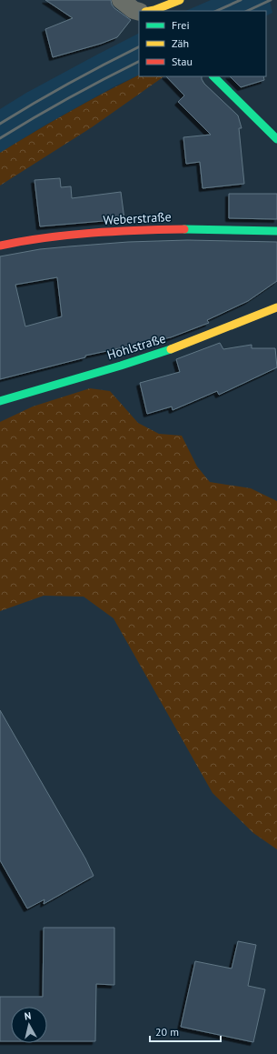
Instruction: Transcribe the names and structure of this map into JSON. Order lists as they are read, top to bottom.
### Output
{
  "streets": {
    "street": ["Weberstraße", "Hohlstraße"]
  },
  "legend": ["Frei", "Zäh", "Stau"],
  "scale_bar": "20 m",
  "north": "top"
}
